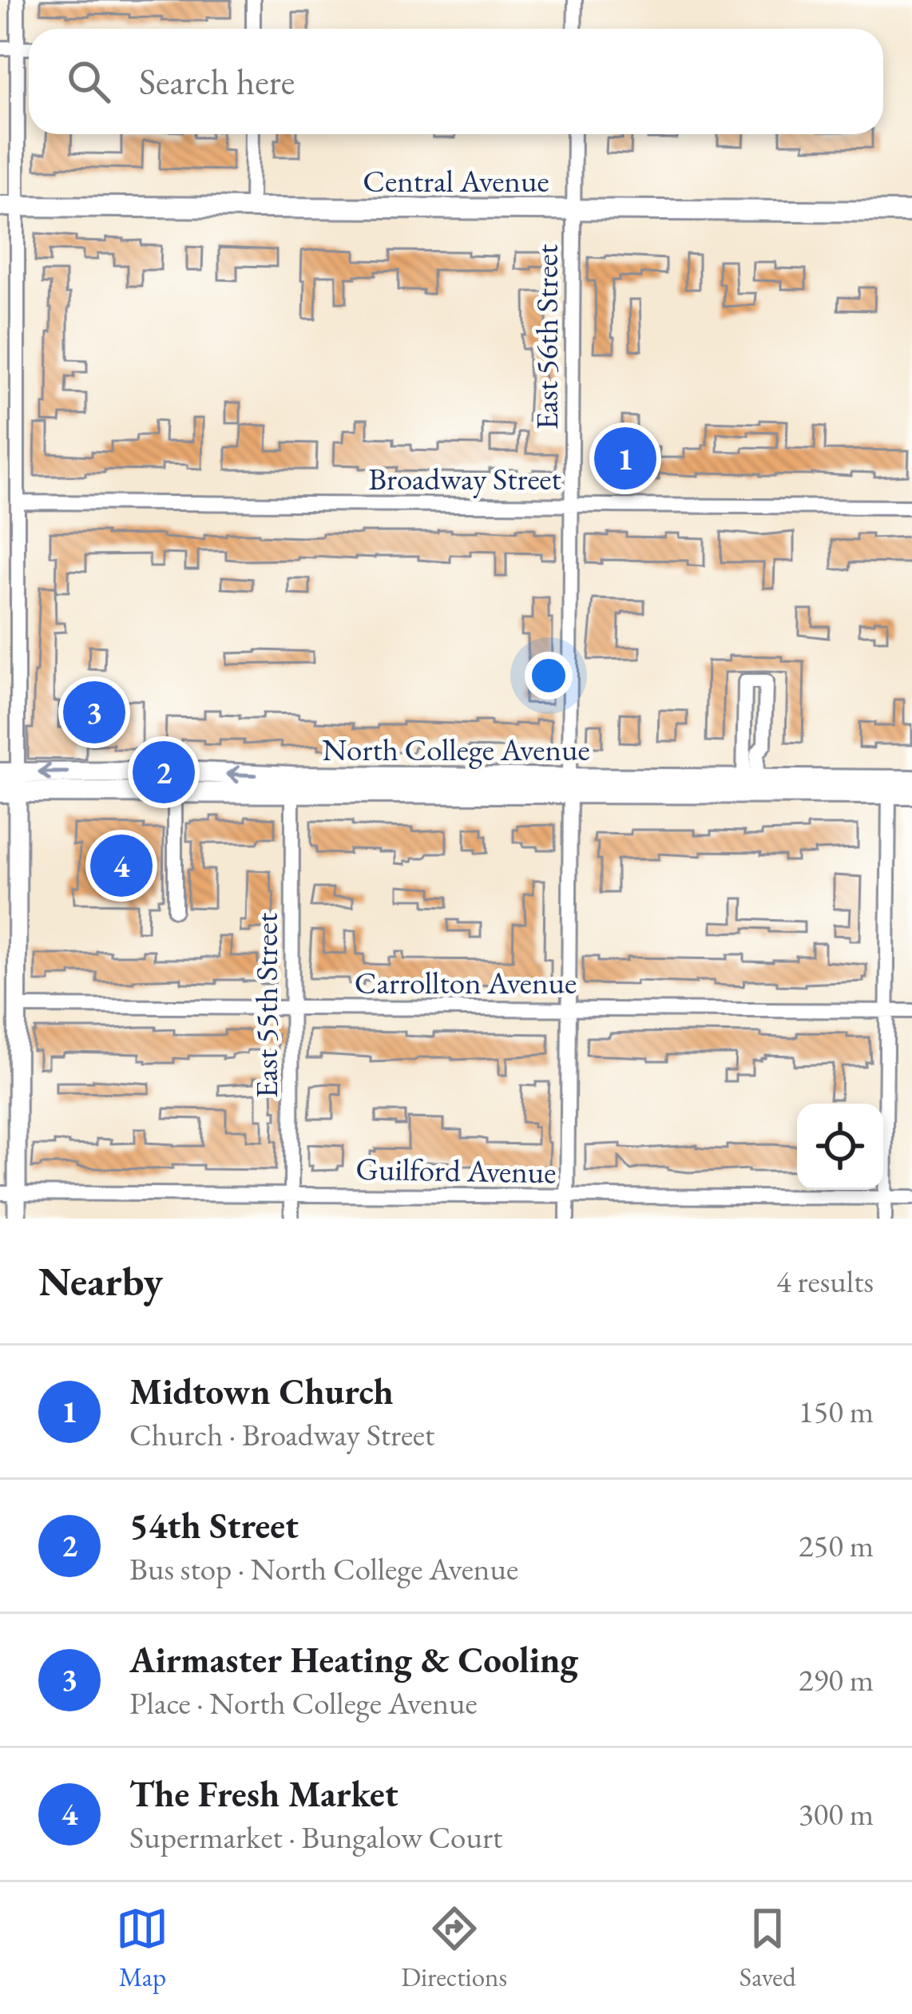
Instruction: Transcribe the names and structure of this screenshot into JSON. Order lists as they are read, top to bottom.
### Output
{
  "streets": {
    "main road": ["Central Avenue", "North College Avenue"],
    "street": [
      "East 56th Street",
      "Broadway Street",
      "Carrollton Avenue",
      "East 55th Street",
      "Guilford Avenue"
    ]
  },
  "crossings": [
    ["Central Avenue", "East 56th Street"],
    ["East 56th Street", "Broadway Street"],
    ["East 56th Street", "North College Avenue"],
    ["East 56th Street", "Carrollton Avenue"],
    ["East 56th Street", "Guilford Avenue"],
    ["North College Avenue", "East 55th Street"],
    ["Carrollton Avenue", "East 55th Street"],
    ["East 55th Street", "Guilford Avenue"]
  ],
  "page": {
    "search": "Search here",
    "pins": [
      "1",
      "3",
      "2",
      "4"
    ],
    "heading": ["Nearby", "4 results"],
    "list": [
      {
        "mark": "1",
        "name": "Midtown Church",
        "note": "Church · Broadway Street",
        "value": "150 m"
      },
      {
        "mark": "2",
        "name": "54th Street",
        "note": "Bus stop · North College Avenue",
        "value": "250 m"
      },
      {
        "mark": "3",
        "name": "Airmaster Heating & Cooling",
        "note": "Place · North College Avenue",
        "value": "290 m"
      },
      {
        "mark": "4",
        "name": "The Fresh Market",
        "note": "Supermarket · Bungalow Court",
        "value": "300 m"
      }
    ],
    "nav": ["Map", "Directions", "Saved"]
  }
}
